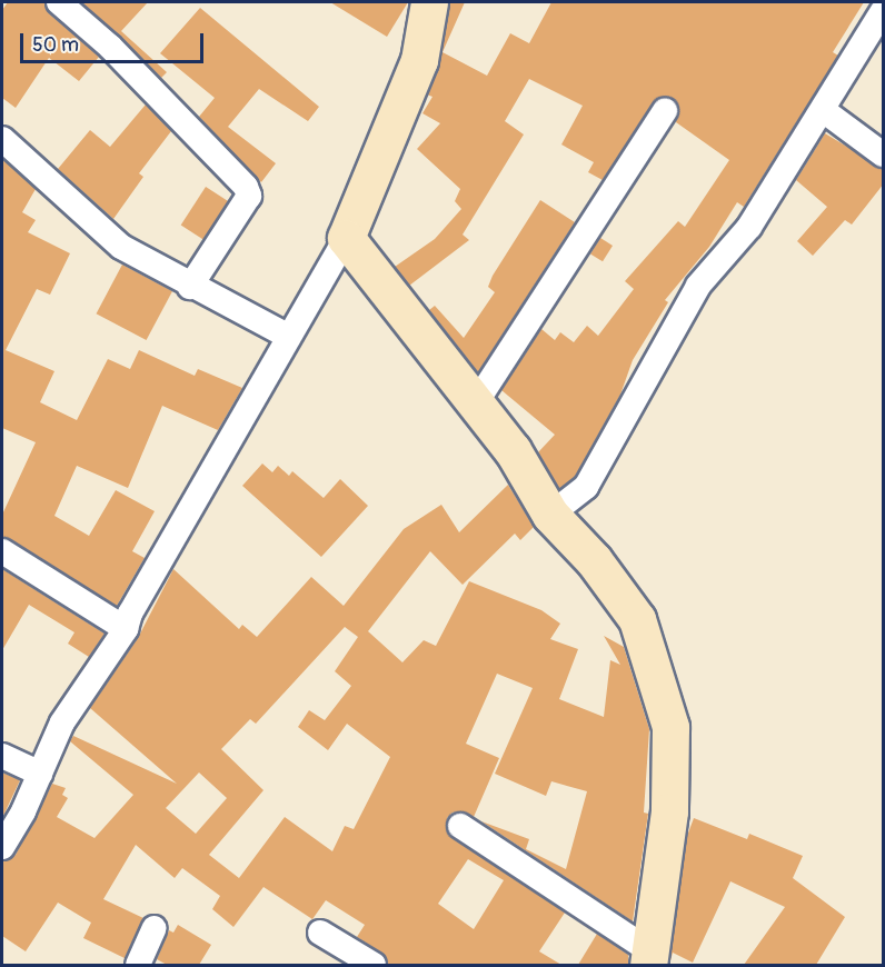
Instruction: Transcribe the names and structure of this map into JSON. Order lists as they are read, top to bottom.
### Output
{
  "scale_bar": "50 m"
}
